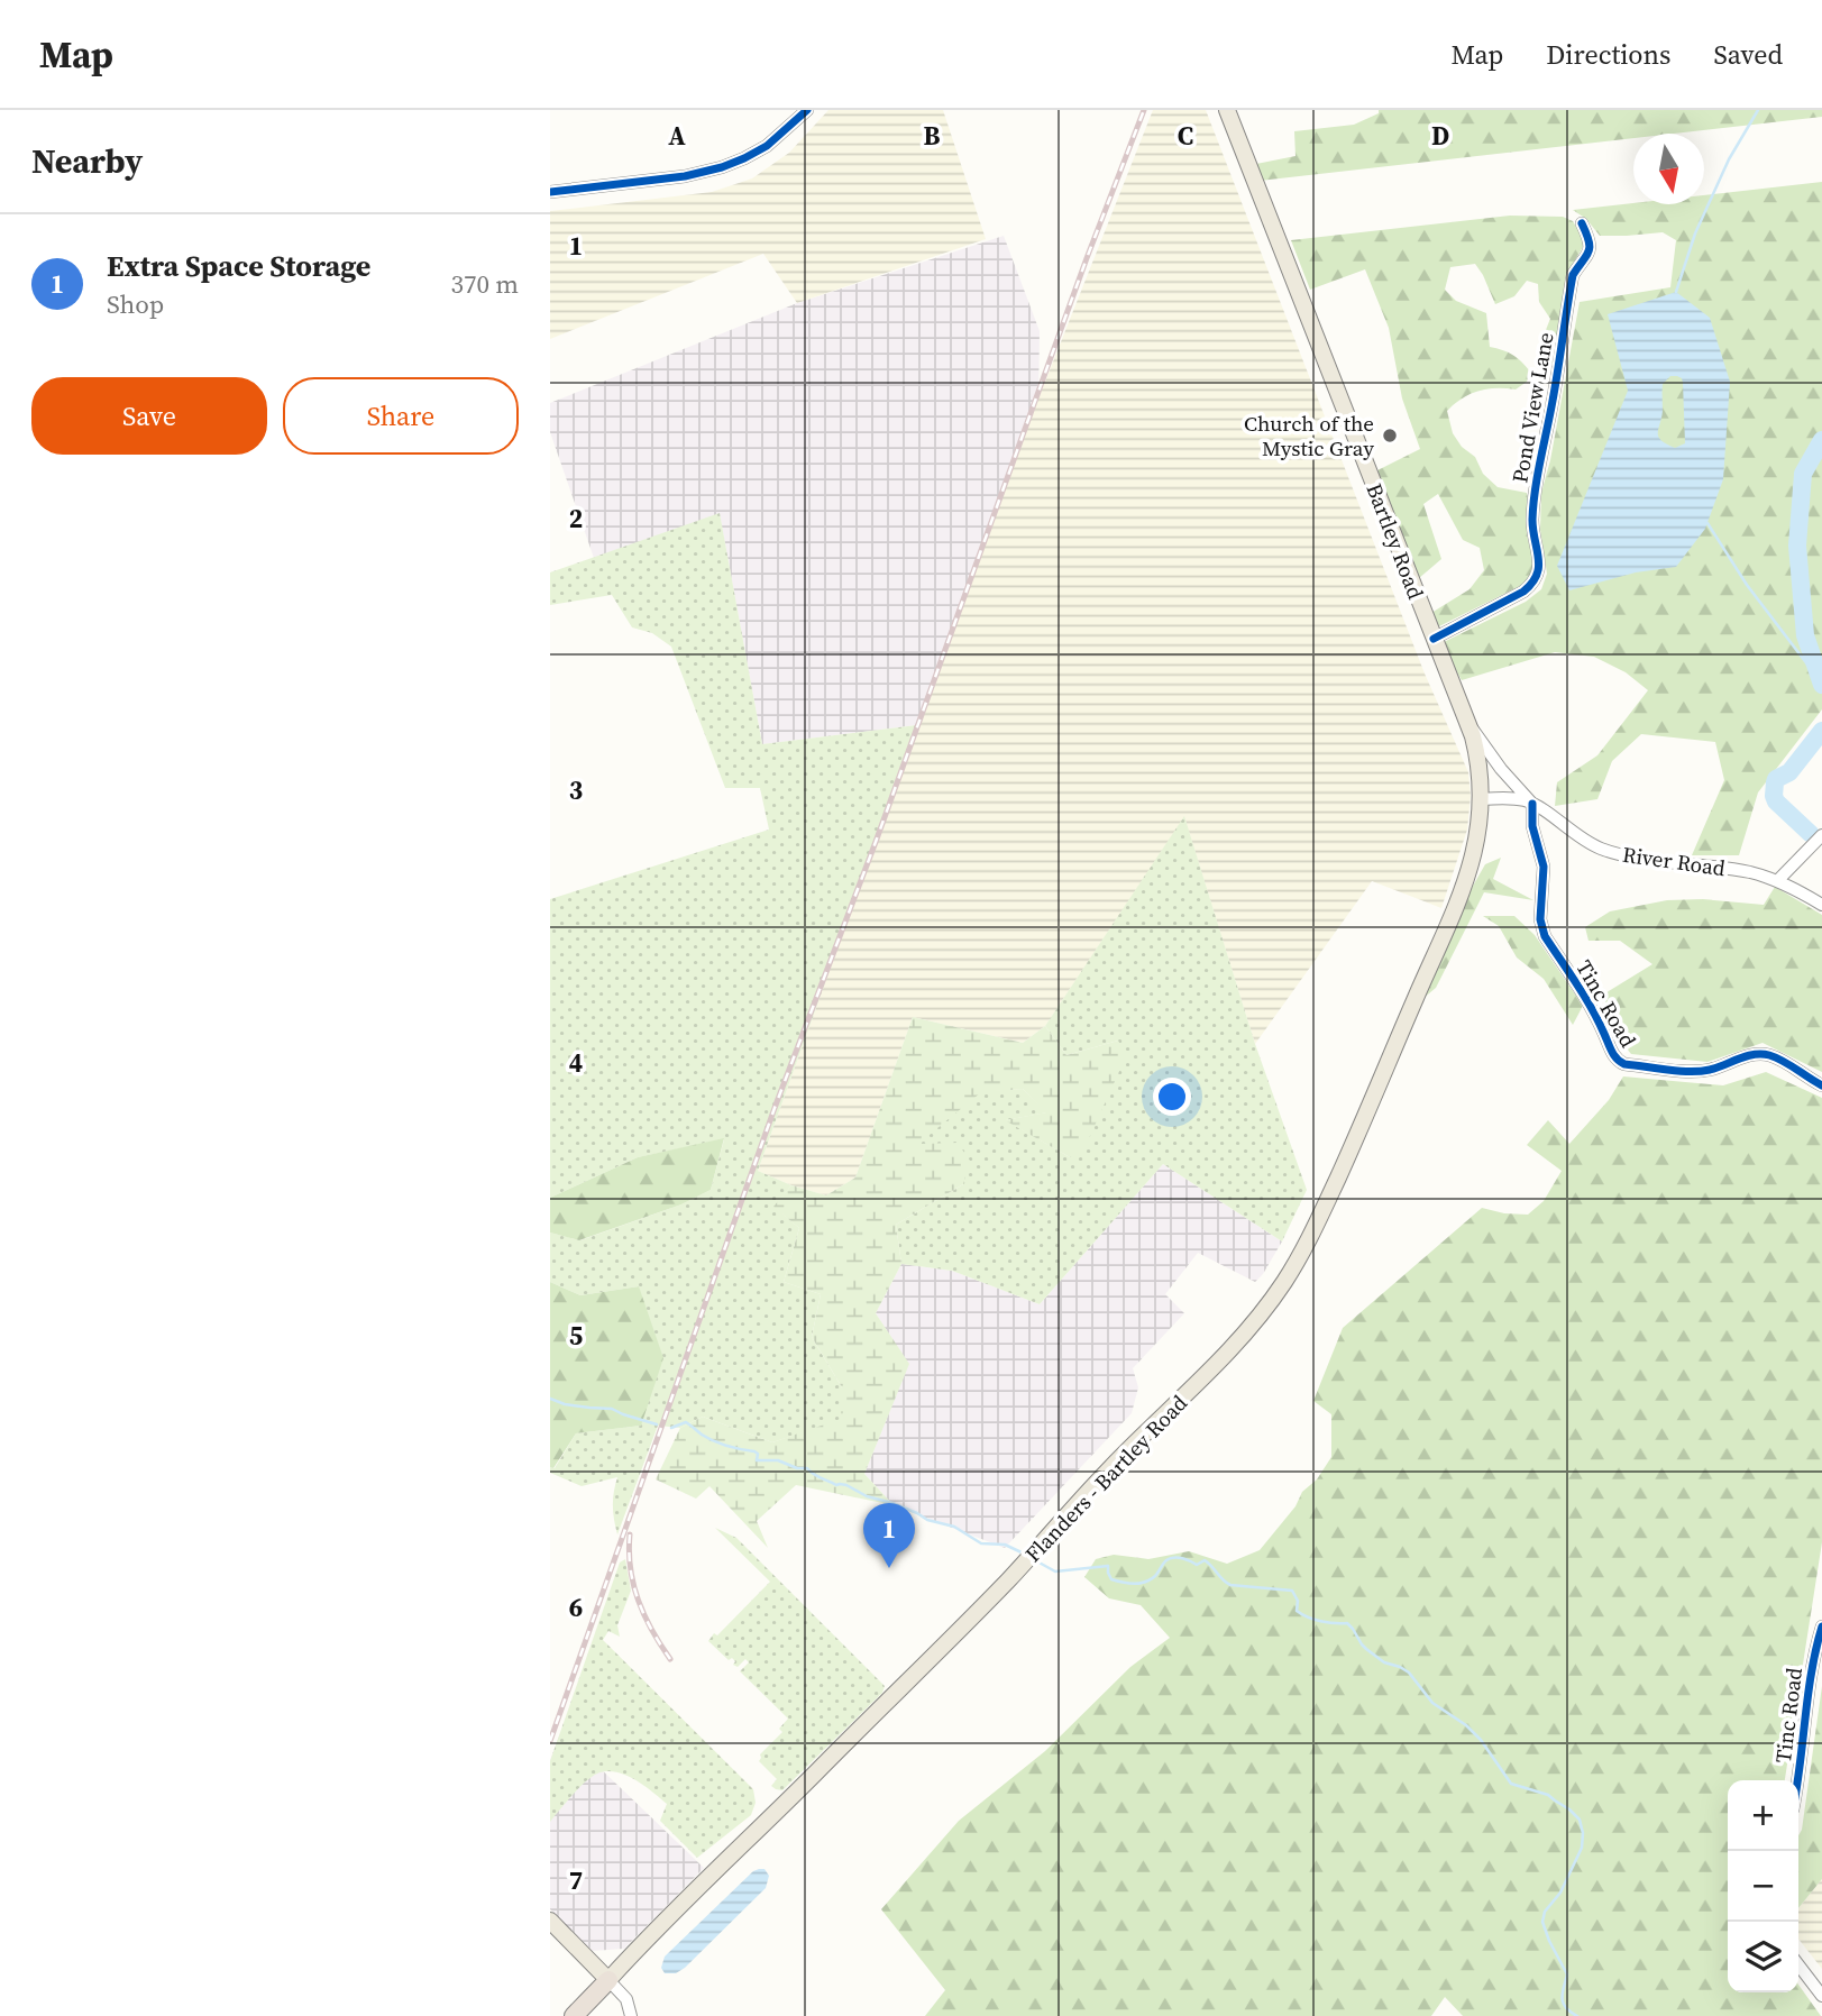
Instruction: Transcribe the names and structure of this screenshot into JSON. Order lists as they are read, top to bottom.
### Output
{
  "streets": {
    "main road": ["Bartley Road", "Flanders - Bartley Road"],
    "street": ["Pond View Lane", "River Road", "Tinc Road"]
  },
  "crossings": [
    ["Pond View Lane", "Bartley Road"],
    ["Bartley Road", "River Road"],
    ["Bartley Road", "Flanders - Bartley Road"],
    ["River Road", "Tinc Road"],
    ["River Road", "Flanders - Bartley Road"]
  ],
  "places": ["Church of the Mystic Gray"],
  "north": "bottom",
  "page": {
    "header": "Map",
    "nav": ["Map", "Directions", "Saved"],
    "heading": "Nearby",
    "list": [
      {
        "mark": "1",
        "name": "Extra Space Storage",
        "note": "Shop",
        "value": "370 m"
      }
    ],
    "buttons": ["Save", "Share"],
    "pins": "1",
    "map_buttons": ["+", "−"]
  },
  "grid": {
    "columns": [
      "A",
      "B",
      "C",
      "D"
    ],
    "rows": [
      "1",
      "2",
      "3",
      "4",
      "5",
      "6",
      "7"
    ]
  }
}
